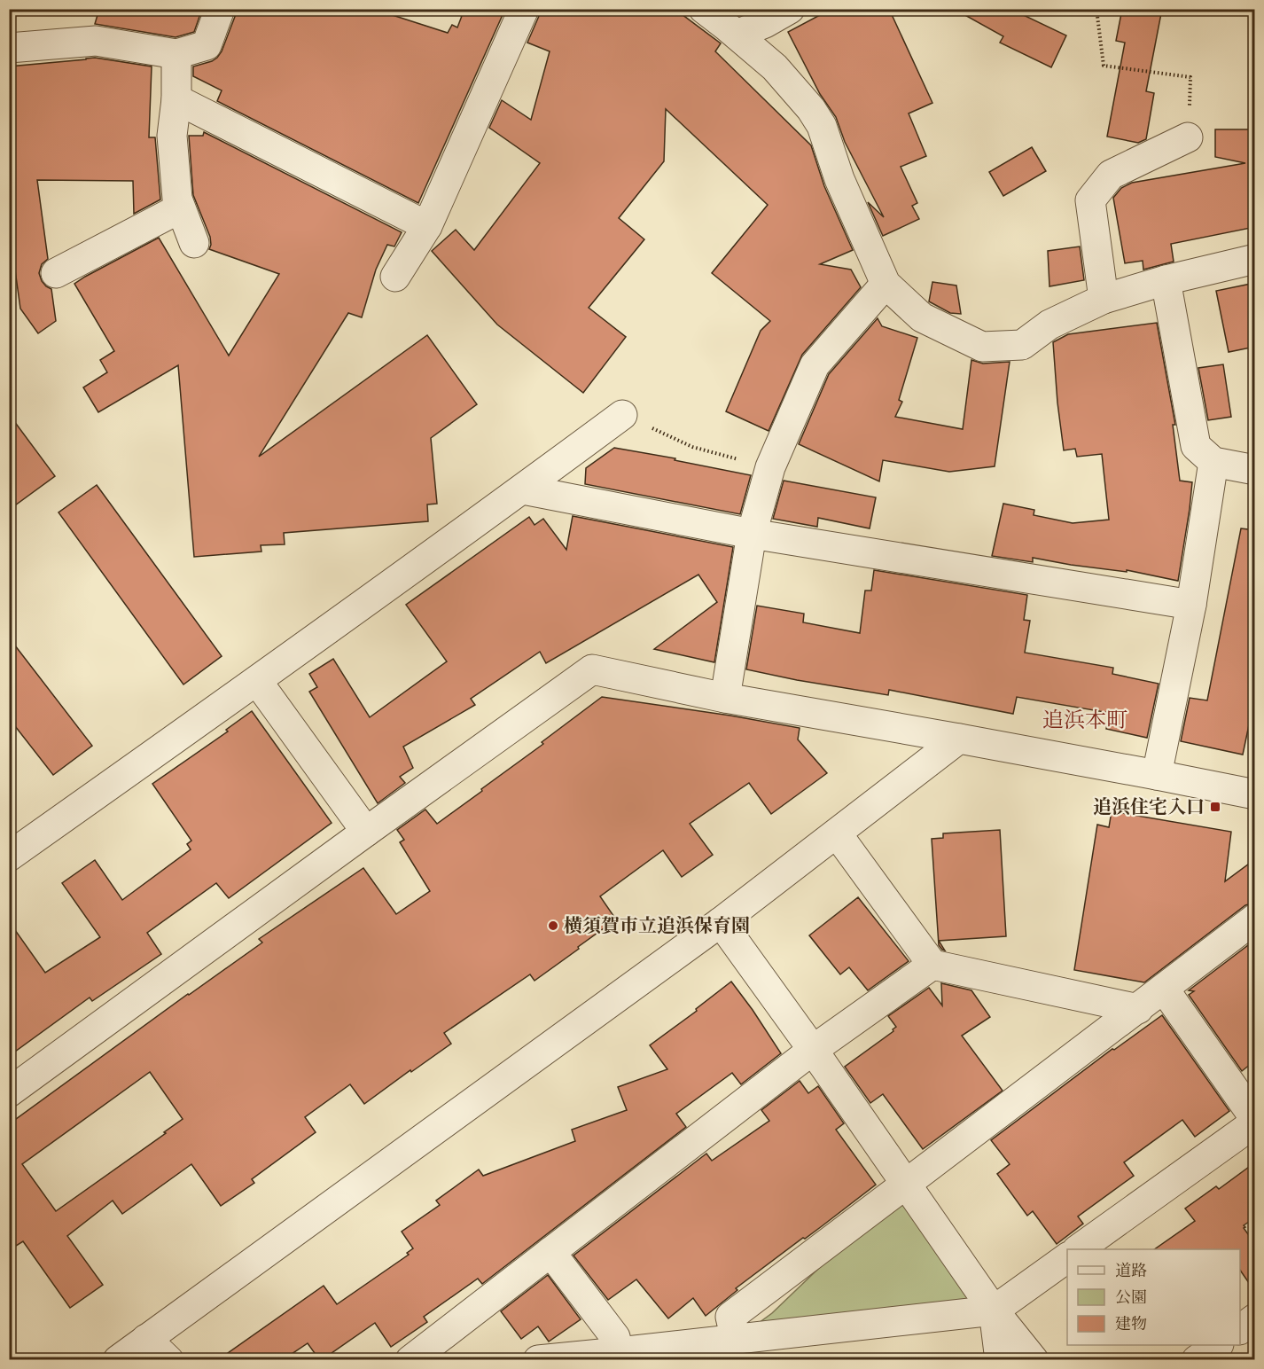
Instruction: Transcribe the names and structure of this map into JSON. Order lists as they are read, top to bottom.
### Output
{
  "districts": ["追浜本町"],
  "places": {
    "transit": ["追浜住宅入口"],
    "other": ["横須賀市立追浜保育園"]
  },
  "legend": ["道路", "公園", "建物"]
}
